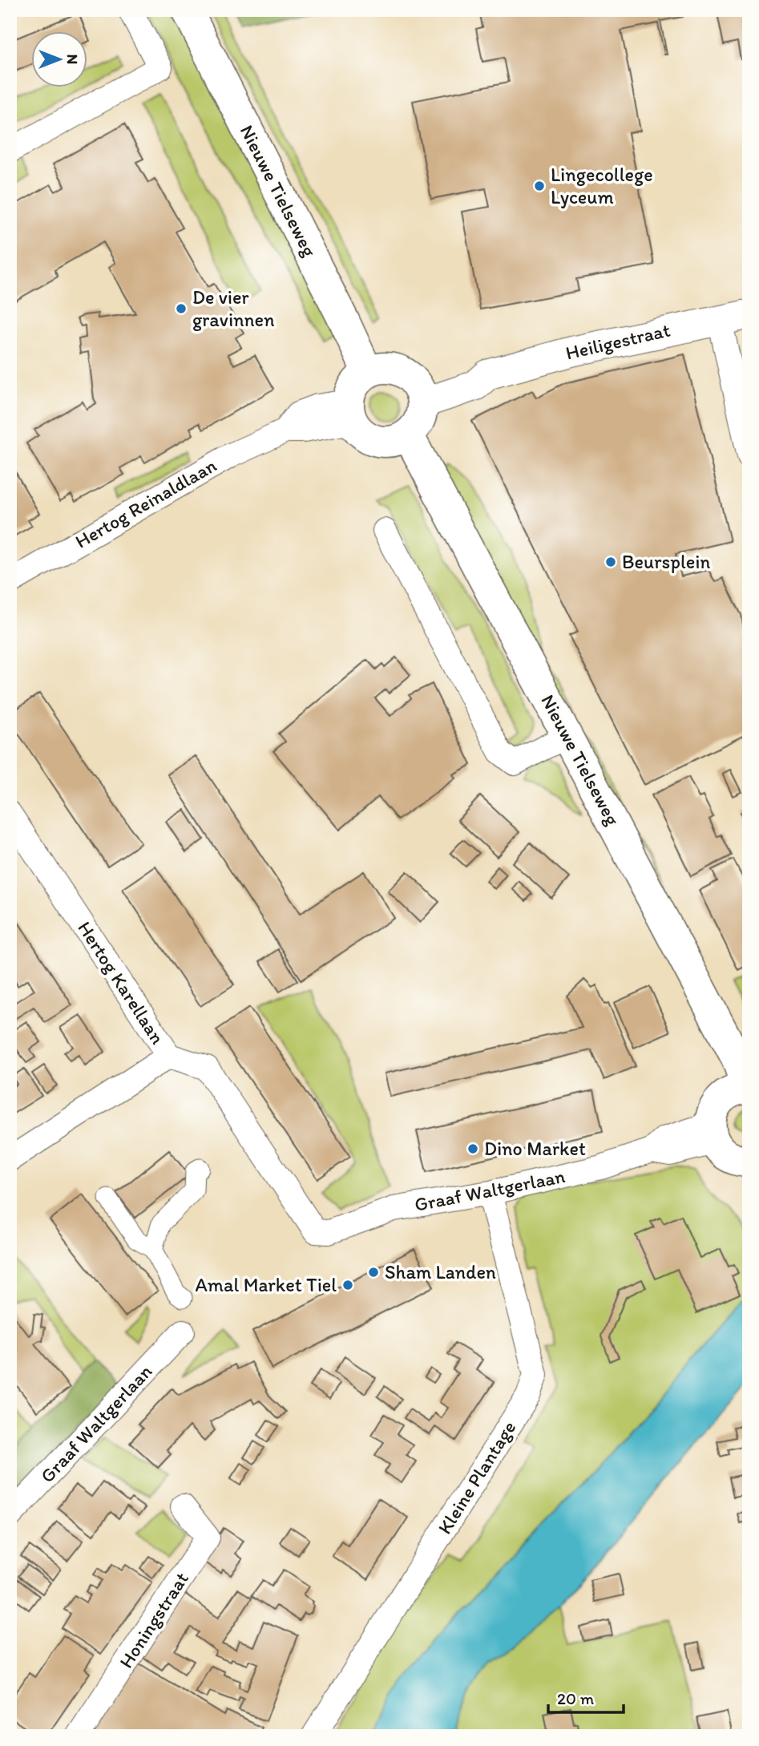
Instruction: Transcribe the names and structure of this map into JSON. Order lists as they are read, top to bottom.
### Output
{
  "streets": {
    "main road": ["Nieuwe Tielseweg"],
    "street": [
      "Heiligestraat",
      "Hertog Reinaldlaan",
      "Hertog Karellaan",
      "Graaf Waltgerlaan",
      "Kleine Plantage",
      "Honingstraat"
    ]
  },
  "crossings": [
    ["Nieuwe Tielseweg", "Heiligestraat"],
    ["Nieuwe Tielseweg", "Hertog Reinaldlaan"],
    ["Heiligestraat", "Hertog Reinaldlaan"],
    ["Hertog Karellaan", "Graaf Waltgerlaan"],
    ["Graaf Waltgerlaan", "Kleine Plantage"]
  ],
  "places": [
    "Lingecollege Lyceum",
    "De vier gravinnen",
    "Beursplein",
    "Dino Market",
    "Sham Landen",
    "Amal Market Tiel"
  ],
  "scale_bar": "20 m",
  "north": "right"
}
